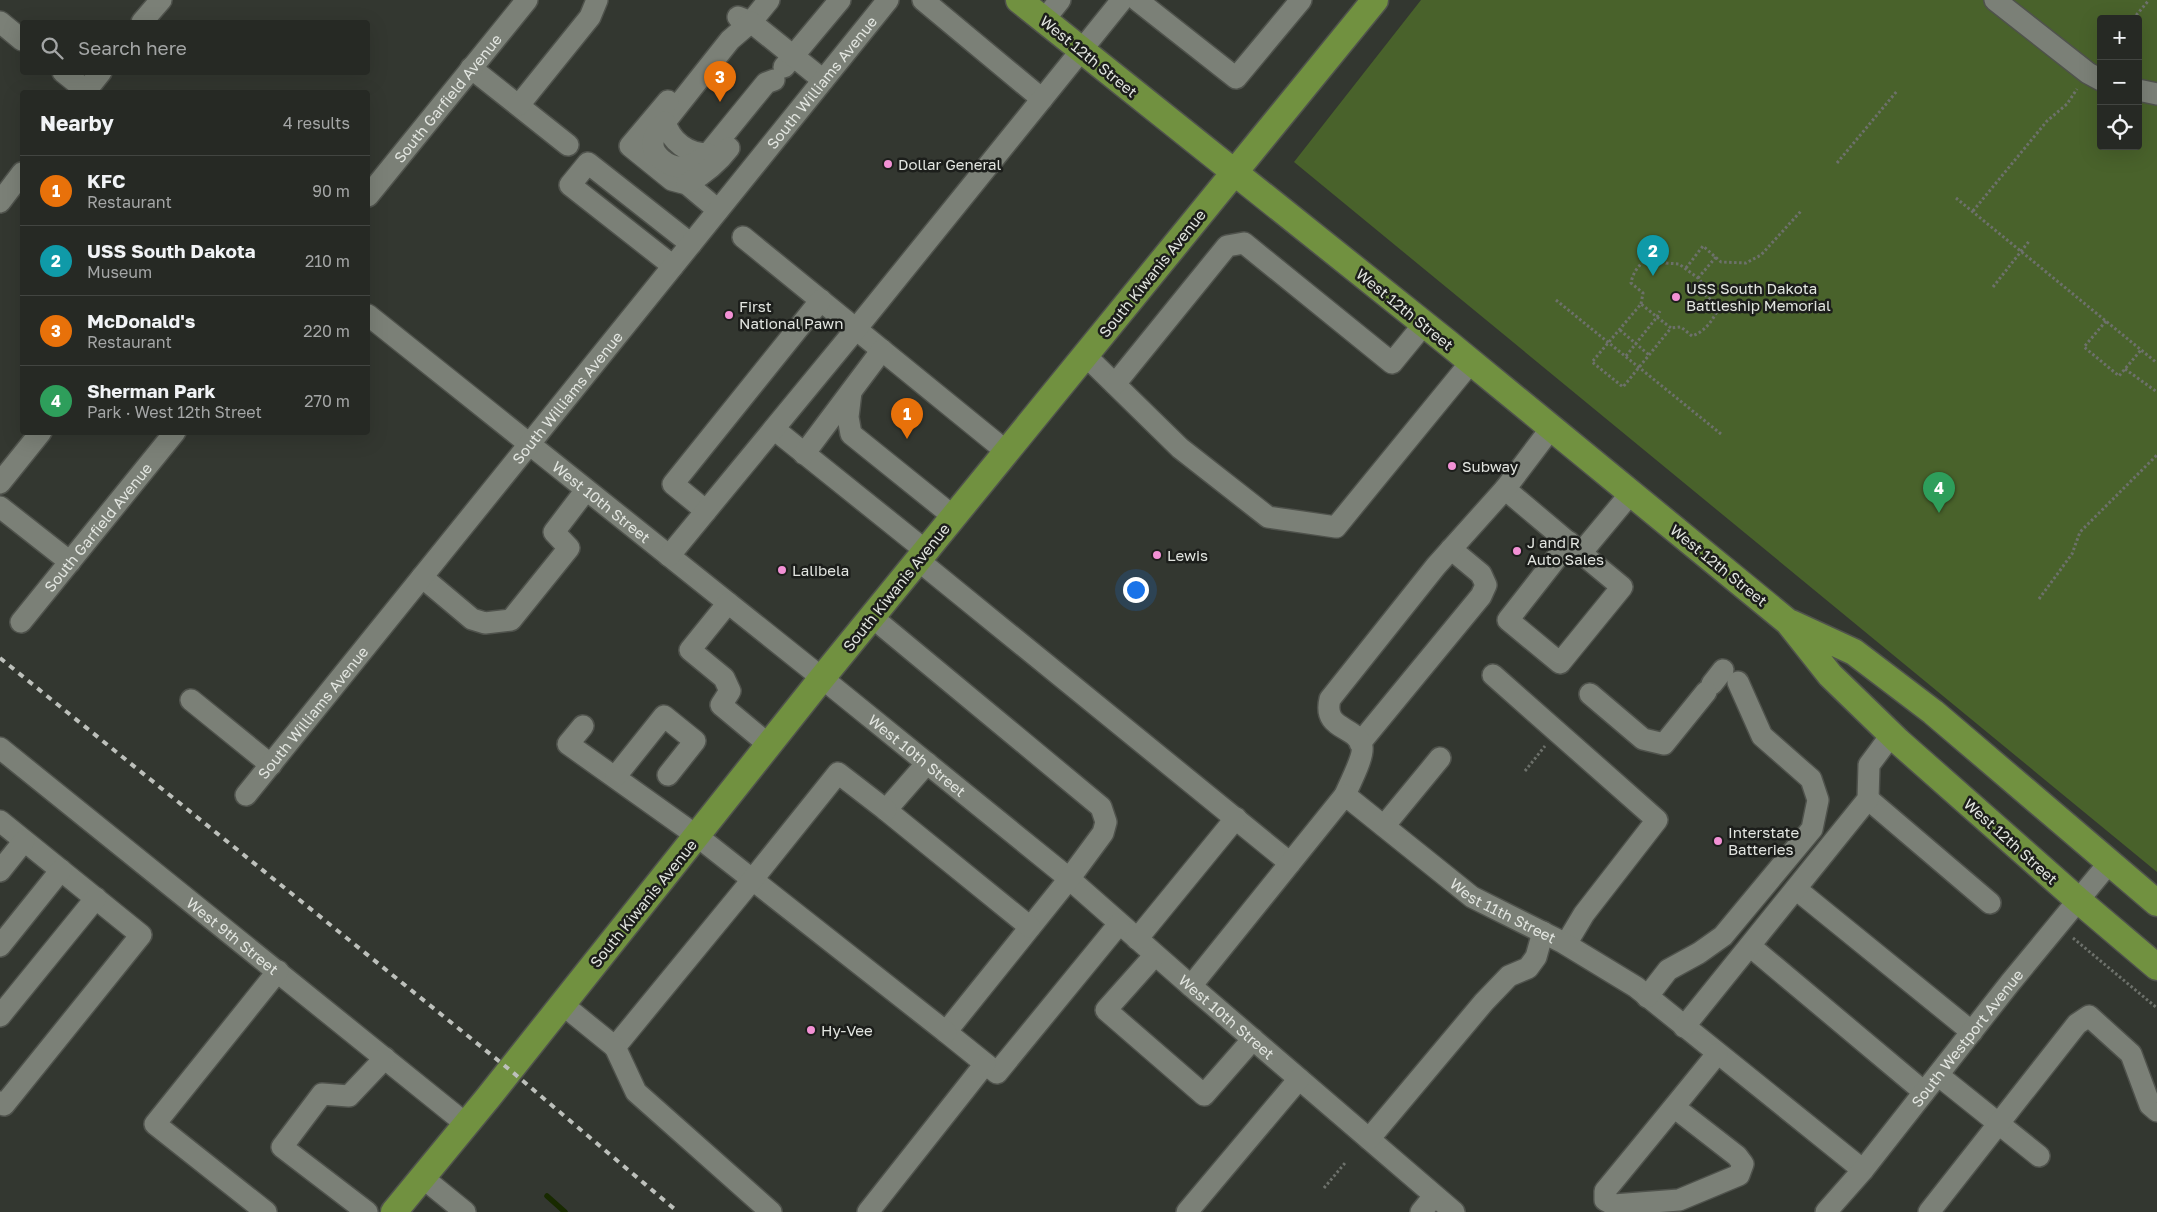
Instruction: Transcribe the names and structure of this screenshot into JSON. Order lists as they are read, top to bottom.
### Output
{
  "streets": {
    "main road": ["West 12th Street", "South Kiwanis Avenue"],
    "street": [
      "South Williams Avenue",
      "South Garfield Avenue",
      "West 10th Street",
      "West 11th Street",
      "West 9th Street",
      "South Westport Avenue"
    ]
  },
  "crossings": [
    ["West 12th Street", "South Kiwanis Avenue"],
    ["West 12th Street", "South Westport Avenue"],
    ["South Williams Avenue", "West 10th Street"],
    ["South Kiwanis Avenue", "West 10th Street"],
    ["South Kiwanis Avenue", "West 9th Street"],
    ["West 11th Street", "South Westport Avenue"]
  ],
  "places": [
    "Dollar General",
    "USS South Dakota Battleship Memorial",
    "First National Pawn",
    "Subway",
    "J and R Auto Sales",
    "Lewis",
    "Lalibela",
    "Interstate Batteries",
    "Hy-Vee"
  ],
  "page": {
    "map_buttons": ["+", "−"],
    "search": "Search here",
    "pins": [
      "3",
      "2",
      "1",
      "4"
    ],
    "heading": ["Nearby", "4 results"],
    "list": [
      {
        "mark": "1",
        "name": "KFC",
        "note": "Restaurant",
        "value": "90 m"
      },
      {
        "mark": "2",
        "name": "USS South Dakota",
        "note": "Museum",
        "value": "210 m"
      },
      {
        "mark": "3",
        "name": "McDonald's",
        "note": "Restaurant",
        "value": "220 m"
      },
      {
        "mark": "4",
        "name": "Sherman Park",
        "note": "Park · West 12th Street",
        "value": "270 m"
      }
    ]
  }
}
